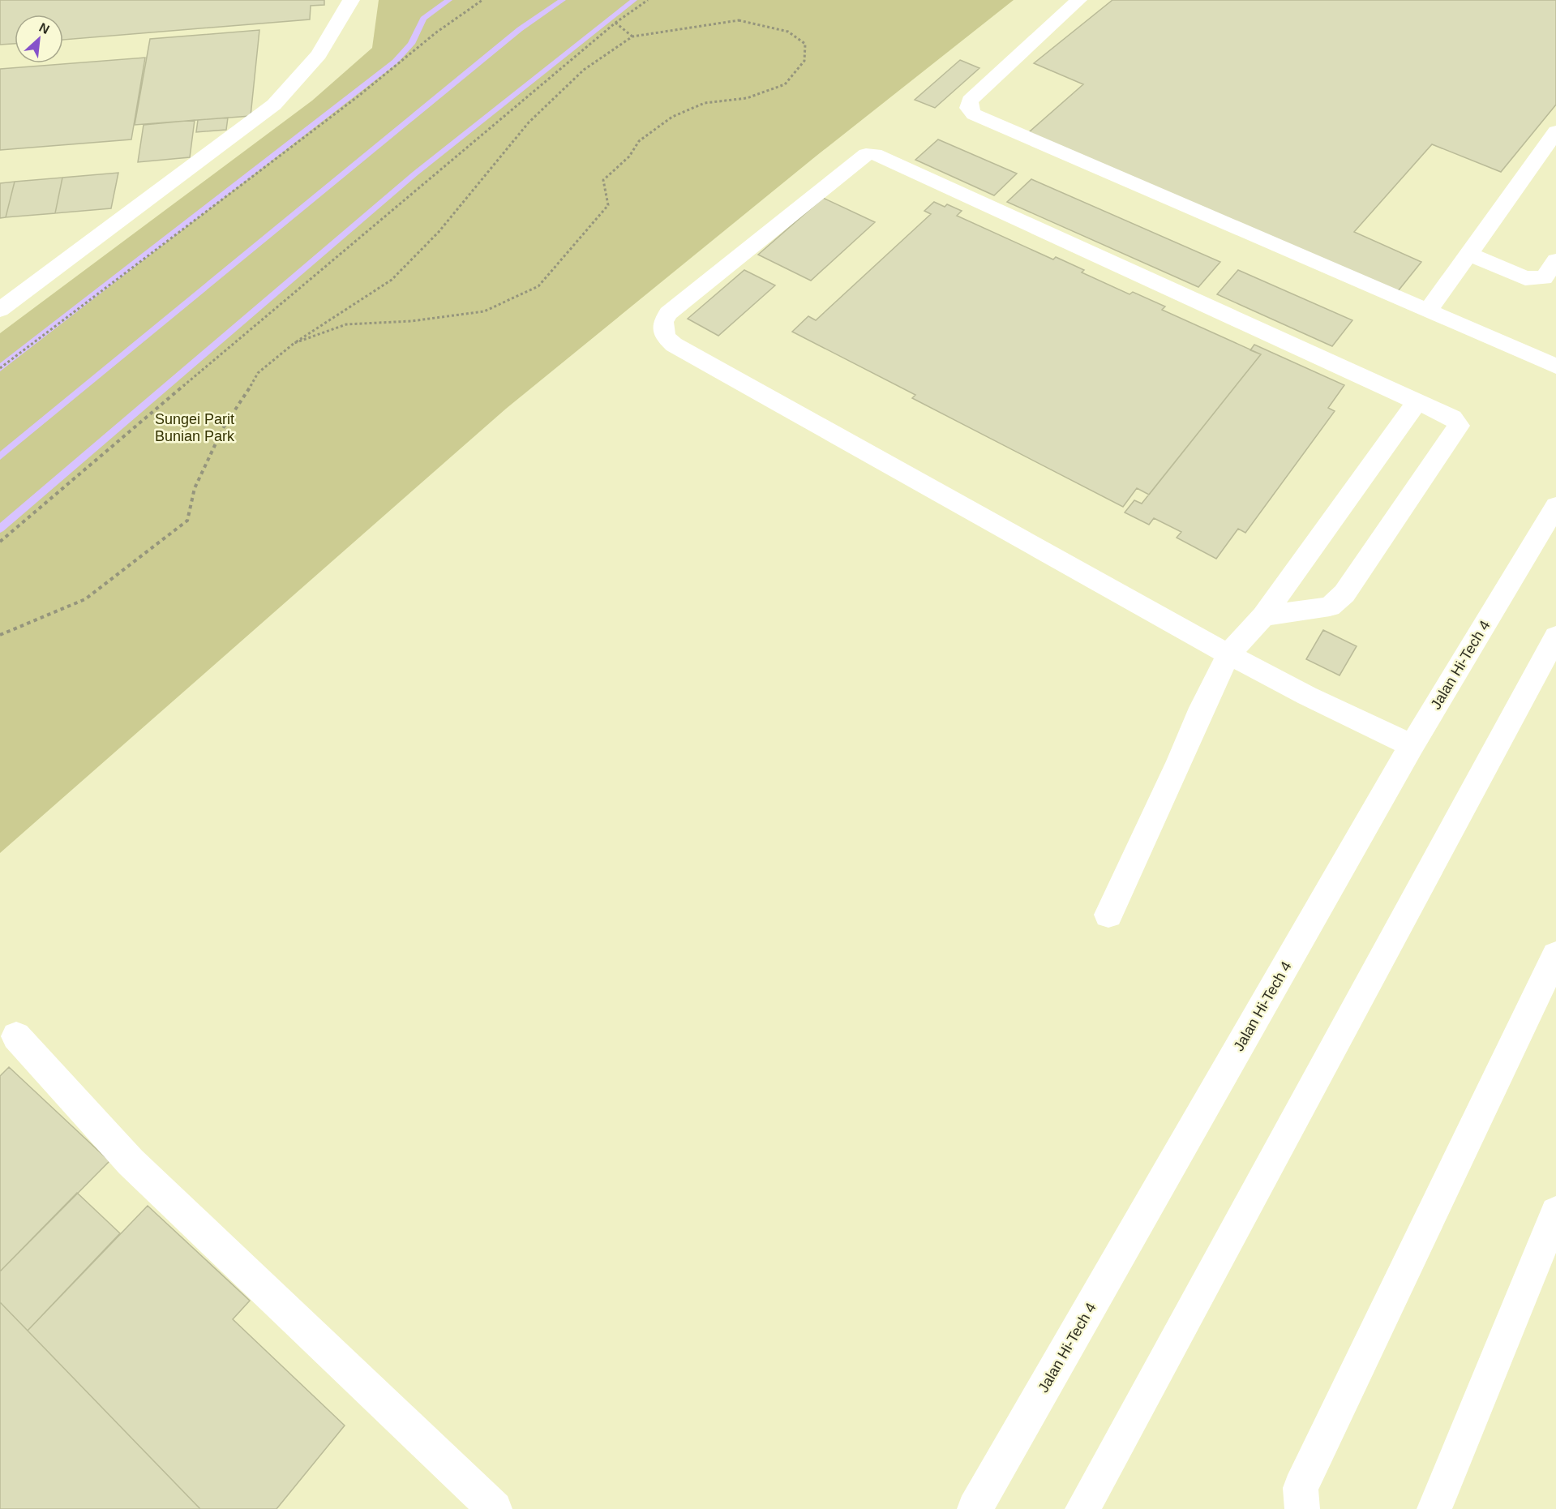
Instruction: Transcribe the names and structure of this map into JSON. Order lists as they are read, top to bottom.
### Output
{
  "streets": {
    "street": ["Jalan Hi-Tech 4"]
  },
  "parks": ["Sungei Parit Bunian Park"],
  "north": "top right"
}
